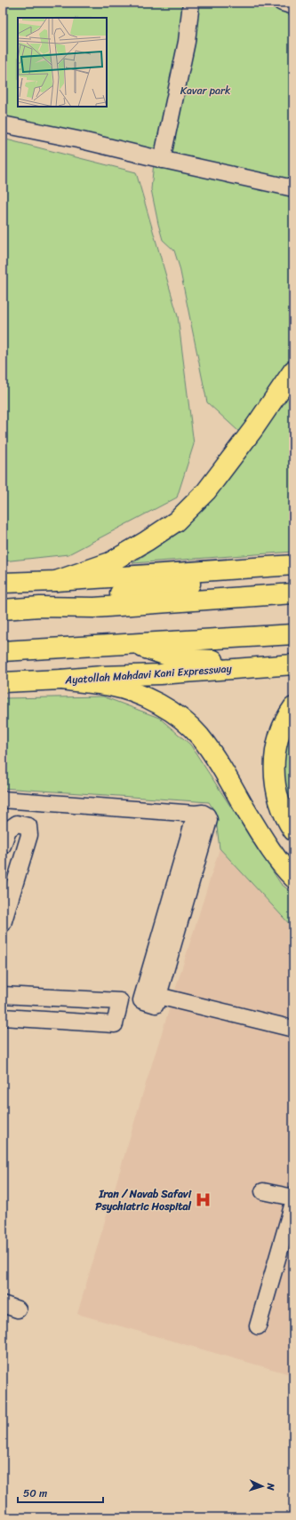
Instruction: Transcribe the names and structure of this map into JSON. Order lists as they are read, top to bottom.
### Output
{
  "streets": {
    "highway": ["Ayatollah Mahdavi Kani Expressway"]
  },
  "parks": ["Kavar park"],
  "places": {
    "hospital": ["Iran / Navab Safavi Psychiatric Hospital"]
  },
  "scale_bar": "50 m",
  "north": "right"
}
